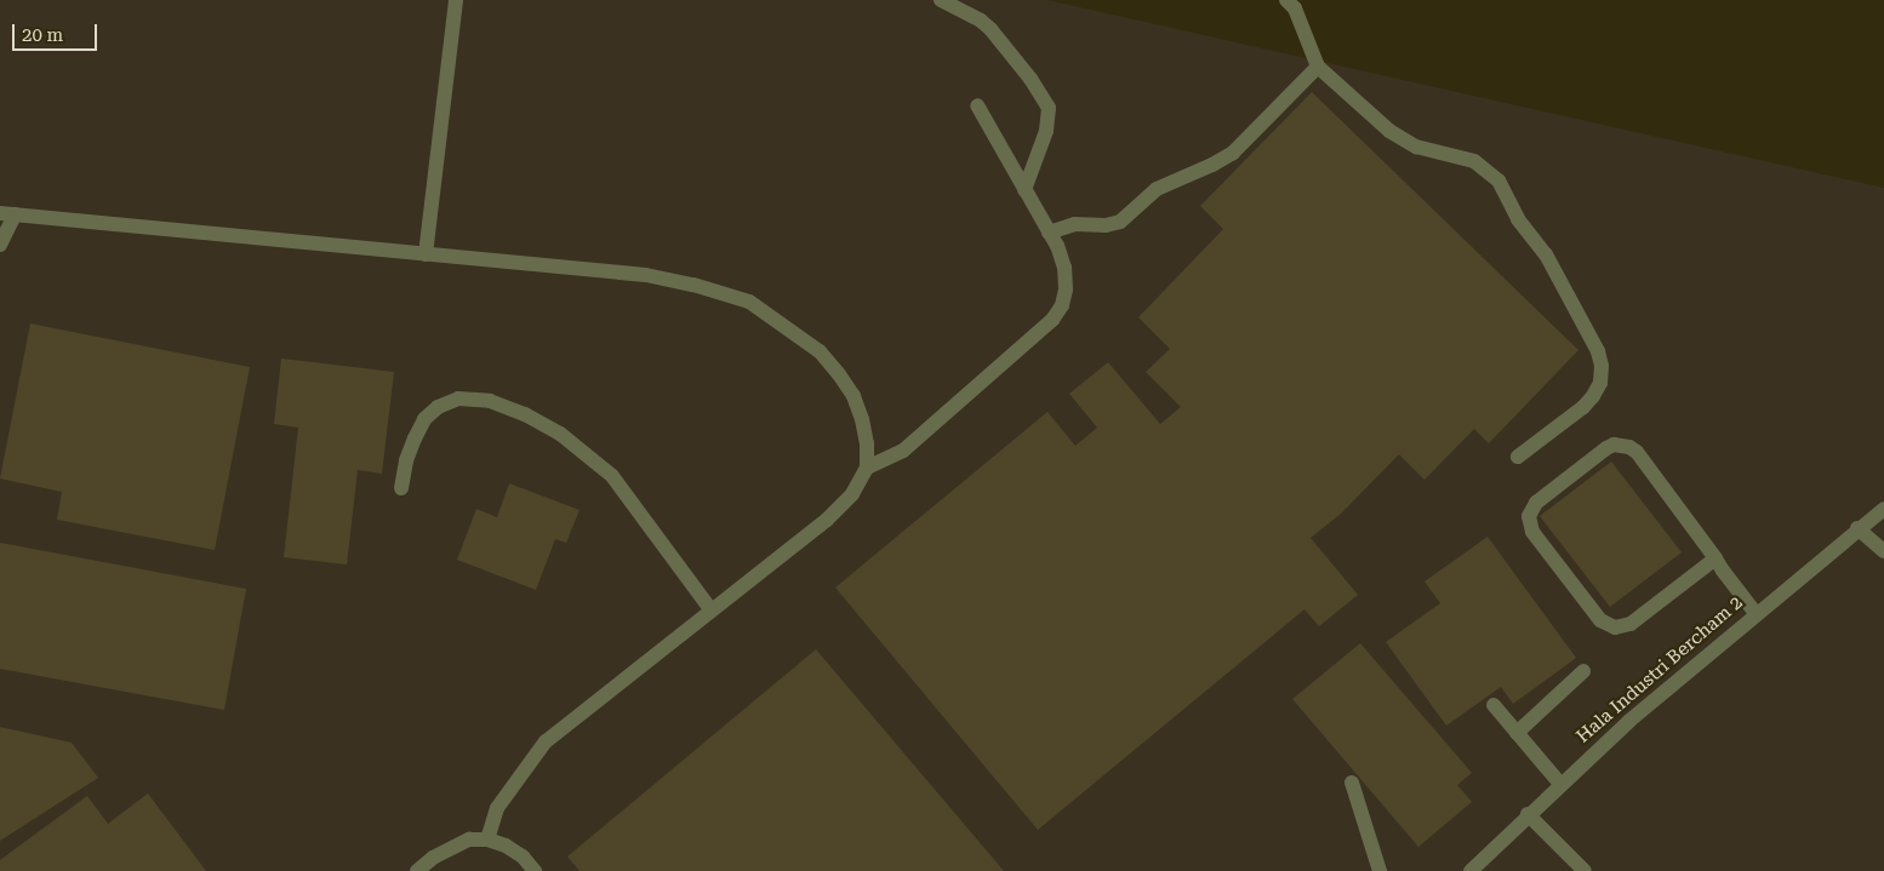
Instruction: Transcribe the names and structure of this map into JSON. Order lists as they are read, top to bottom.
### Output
{
  "streets": {
    "street": ["Hala Industri Bercham 2"]
  },
  "scale_bar": "20 m"
}
